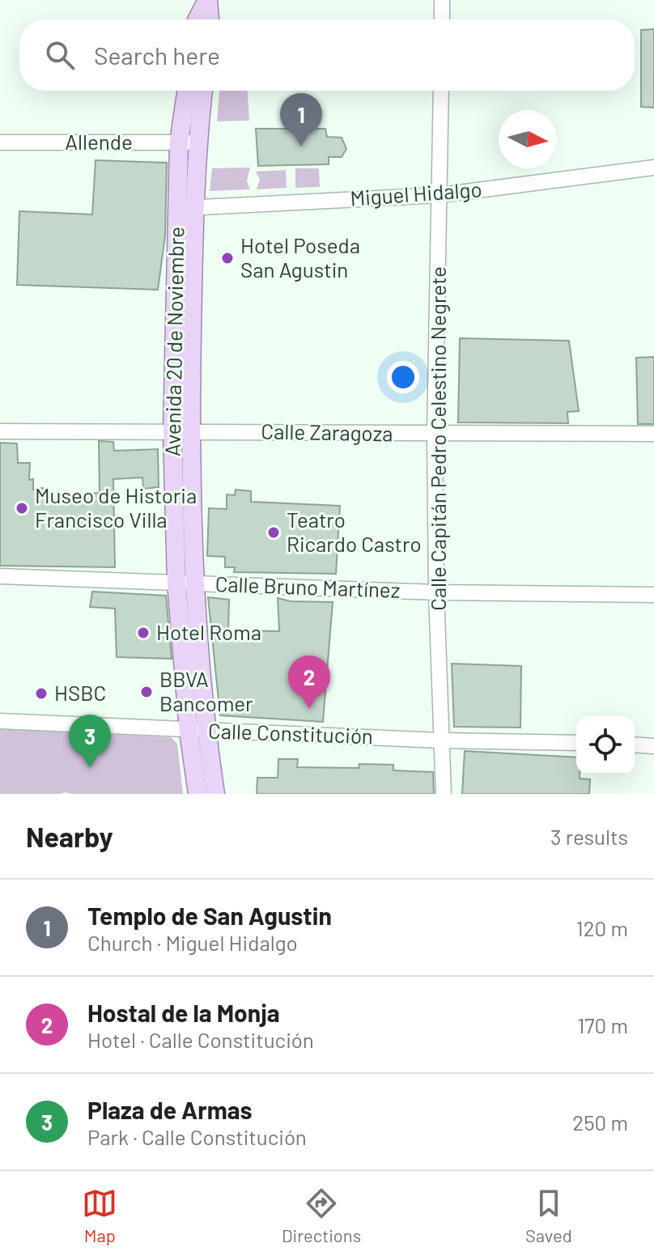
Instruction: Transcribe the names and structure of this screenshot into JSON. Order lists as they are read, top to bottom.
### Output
{
  "streets": {
    "main road": ["Avenida 20 de Noviembre"],
    "street": [
      "Allende",
      "Miguel Hidalgo",
      "Calle Zaragoza",
      "Calle Capitán Pedro Celestino Negrete",
      "Calle Bruno Martínez",
      "Calle Constitución"
    ]
  },
  "crossings": [
    ["Allende", "Avenida 20 de Noviembre"],
    ["Miguel Hidalgo", "Avenida 20 de Noviembre"],
    ["Miguel Hidalgo", "Calle Capitán Pedro Celestino Negrete"],
    ["Avenida 20 de Noviembre", "Calle Zaragoza"],
    ["Avenida 20 de Noviembre", "Calle Bruno Martínez"],
    ["Avenida 20 de Noviembre", "Calle Constitución"],
    ["Calle Zaragoza", "Calle Capitán Pedro Celestino Negrete"],
    ["Calle Capitán Pedro Celestino Negrete", "Calle Bruno Martínez"],
    ["Calle Capitán Pedro Celestino Negrete", "Calle Constitución"]
  ],
  "places": [
    "Hotel Poseda San Agustin",
    "Museo de Historia Francisco Villa",
    "Teatro Ricardo Castro",
    "Hotel Roma",
    "BBVA Bancomer",
    "HSBC"
  ],
  "north": "right",
  "page": {
    "search": "Search here",
    "pins": ["1", "2", "3"],
    "heading": ["Nearby", "3 results"],
    "list": [
      {
        "mark": "1",
        "name": "Templo de San Agustin",
        "note": "Church · Miguel Hidalgo",
        "value": "120 m"
      },
      {
        "mark": "2",
        "name": "Hostal de la Monja",
        "note": "Hotel · Calle Constitución",
        "value": "170 m"
      },
      {
        "mark": "3",
        "name": "Plaza de Armas",
        "note": "Park · Calle Constitución",
        "value": "250 m"
      }
    ],
    "nav": ["Map", "Directions", "Saved"]
  }
}
